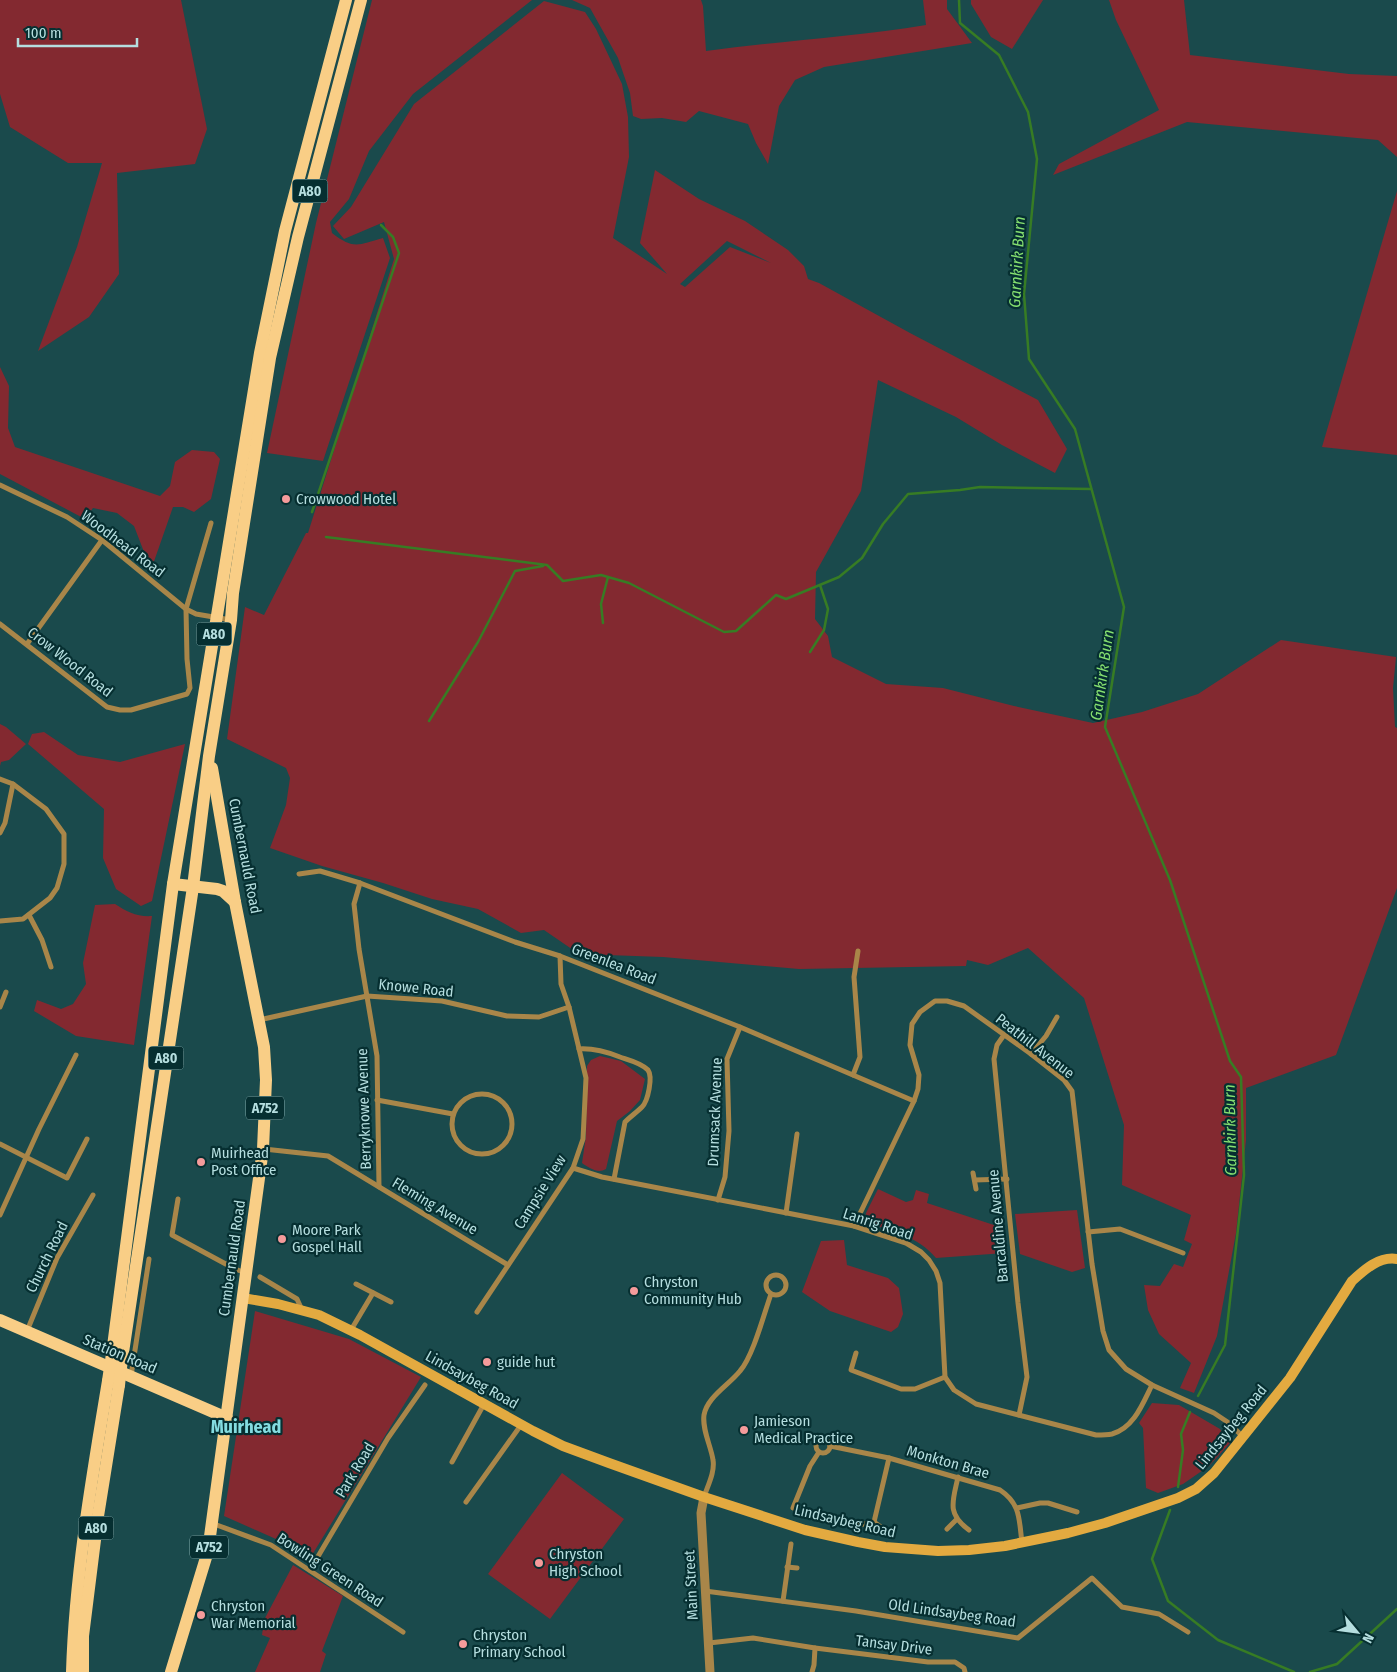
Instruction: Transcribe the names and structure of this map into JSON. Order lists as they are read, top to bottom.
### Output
{
  "streets": {
    "main road": [
      "A80",
      "Cumbernauld Road",
      "A752",
      "Station Road",
      "Lindsaybeg Road"
    ],
    "street": [
      "Woodhead Road",
      "Crow Wood Road",
      "Greenlea Road",
      "Knowe Road",
      "Peathill Avenue",
      "Berryknowe Avenue",
      "Drumsack Avenue",
      "Campsie View",
      "Fleming Avenue",
      "Lanrig Road",
      "Barcaldine Avenue",
      "Church Road",
      "Monkton Brae",
      "Park Road",
      "Bowling Green Road",
      "Main Street",
      "Old Lindsaybeg Road",
      "Tansay Drive"
    ]
  },
  "crossings": [
    ["A80", "Woodhead Road"],
    ["A80", "Cumbernauld Road"],
    ["Woodhead Road", "Crow Wood Road"],
    ["Cumbernauld Road", "Knowe Road"],
    ["Cumbernauld Road", "Fleming Avenue"],
    ["Cumbernauld Road", "Station Road"],
    ["Cumbernauld Road", "Lindsaybeg Road"],
    ["Cumbernauld Road", "Bowling Green Road"],
    ["Greenlea Road", "Peathill Avenue"],
    ["Greenlea Road", "Berryknowe Avenue"],
    ["Greenlea Road", "Drumsack Avenue"],
    ["Greenlea Road", "Campsie View"],
    ["Knowe Road", "Berryknowe Avenue"],
    ["Knowe Road", "Campsie View"],
    ["Peathill Avenue", "Lanrig Road"],
    ["Peathill Avenue", "Barcaldine Avenue"],
    ["Peathill Avenue", "Lindsaybeg Road"],
    ["Berryknowe Avenue", "Fleming Avenue"],
    ["Drumsack Avenue", "Lanrig Road"],
    ["Campsie View", "Fleming Avenue"],
    ["Campsie View", "Lanrig Road"],
    ["Church Road", "Station Road"],
    ["Lindsaybeg Road", "Main Street"],
    ["Park Road", "Bowling Green Road"],
    ["Main Street", "Old Lindsaybeg Road"],
    ["Main Street", "Tansay Drive"]
  ],
  "districts": ["Muirhead"],
  "water": ["Garnkirk Burn"],
  "places": [
    "Crowwood Hotel",
    "Muirhead Post Office",
    "Moore Park Gospel Hall",
    "Chryston Community Hub",
    "guide hut",
    "Jamieson Medical Practice",
    "Chryston High School",
    "Chryston War Memorial",
    "Chryston Primary School"
  ],
  "scale_bar": "100 m",
  "north": "bottom right"
}
